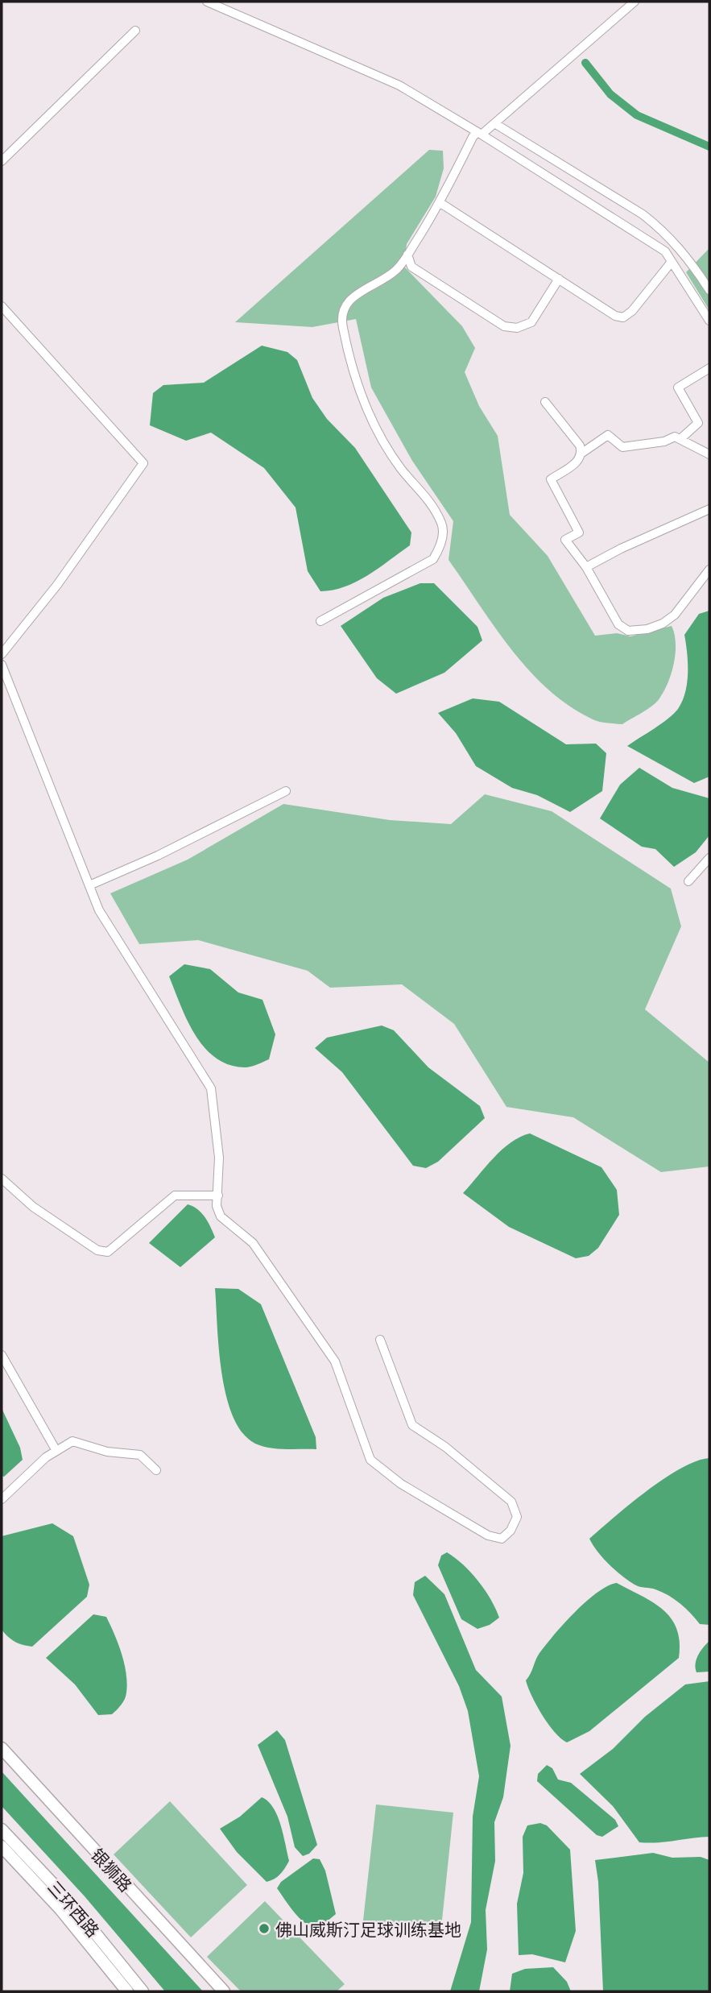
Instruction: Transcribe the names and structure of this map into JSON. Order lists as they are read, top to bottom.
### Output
{
  "streets": {
    "main road": ["银狮路", "三环西路"]
  },
  "places": ["佛山威斯汀足球训练基地"]
}
